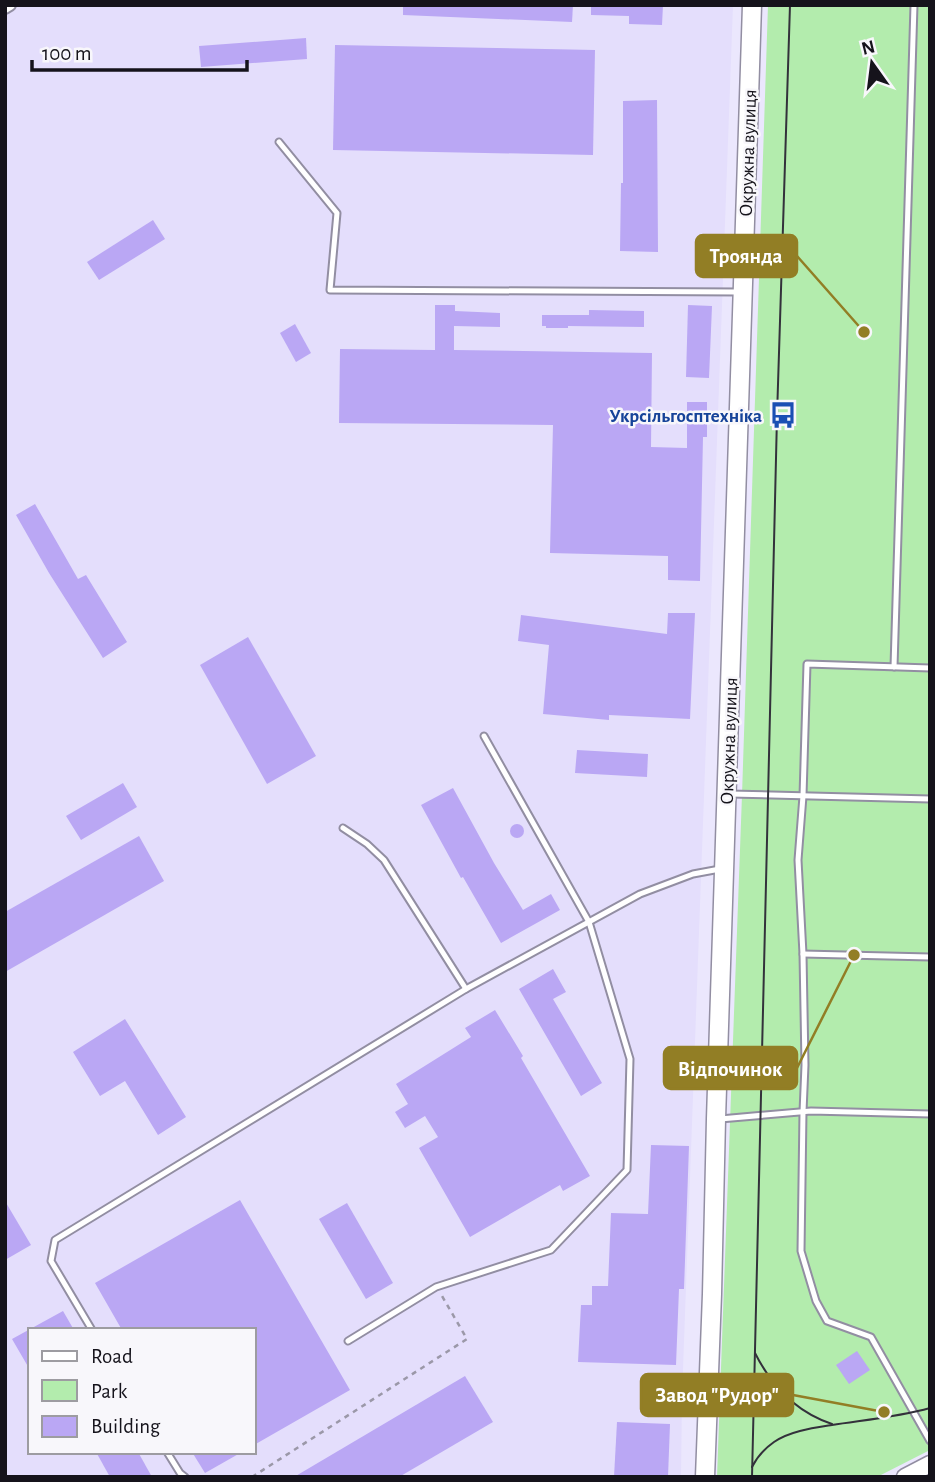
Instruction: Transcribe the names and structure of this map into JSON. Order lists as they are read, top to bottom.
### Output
{
  "streets": {
    "main road": ["Окружна вулиця"]
  },
  "places": {
    "other": ["Троянда", "Відпочинок", "Завод \"Рудор\""],
    "bus stop": ["Укрсільгосптехніка"]
  },
  "legend": ["Road", "Park", "Building"],
  "scale_bar": "100 m",
  "north": "top"
}
